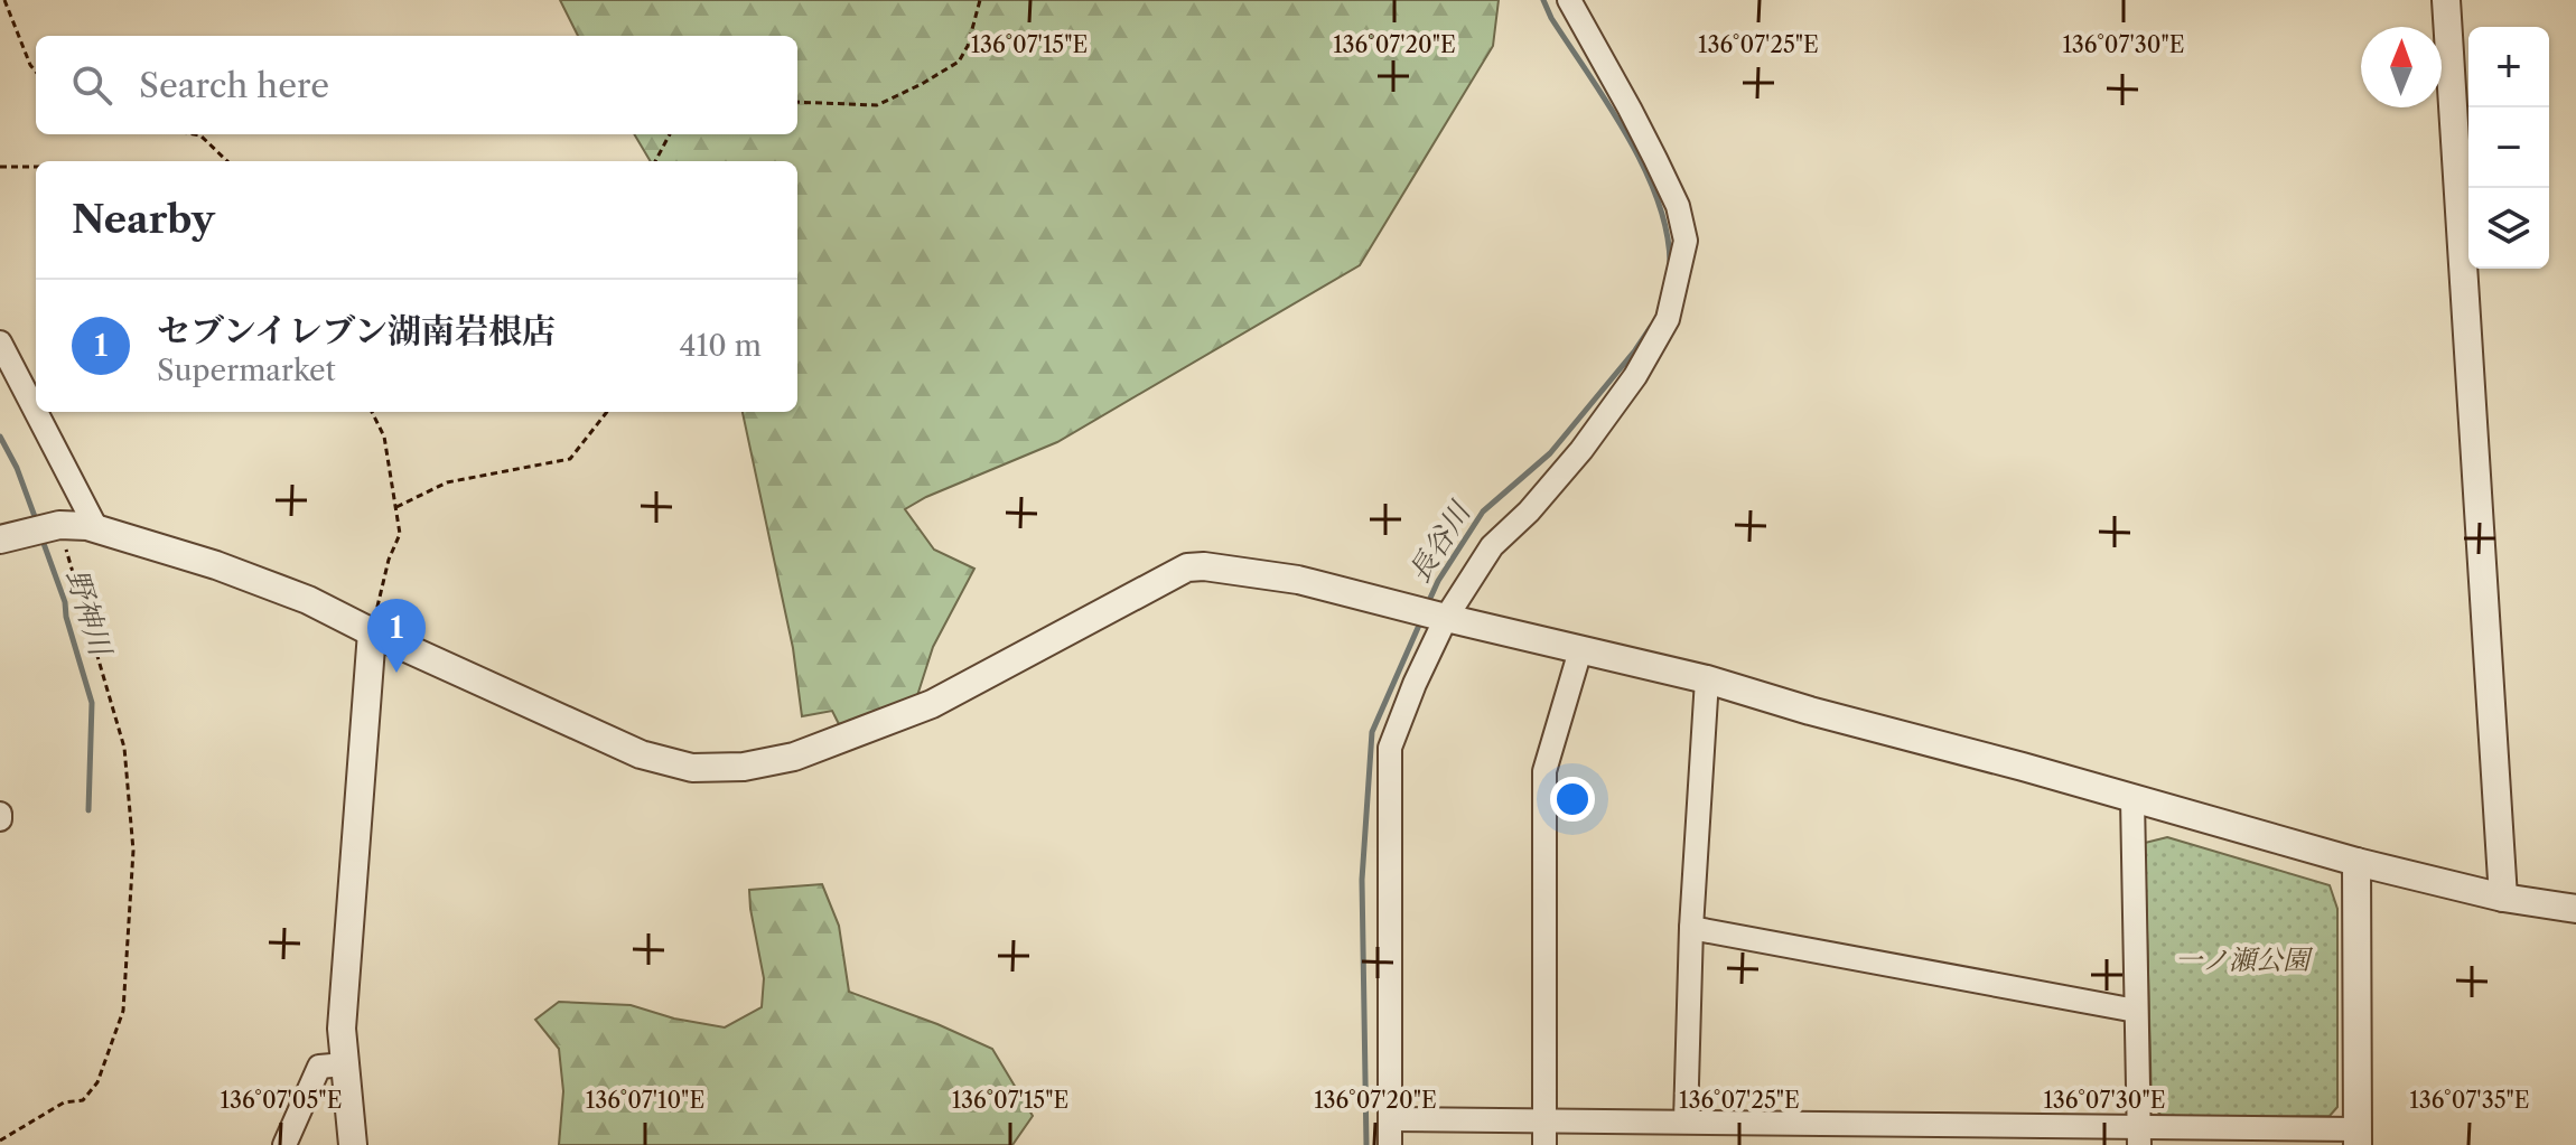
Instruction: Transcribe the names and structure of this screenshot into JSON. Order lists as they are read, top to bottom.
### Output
{
  "water": ["長谷川", "野神川"],
  "parks": ["一ノ瀬公園"],
  "north": "top",
  "page": {
    "map_buttons": ["+", "−"],
    "search": "Search here",
    "heading": "Nearby",
    "list": [
      {
        "mark": "1",
        "name": "セブンイレブン湖南岩根店",
        "note": "Supermarket",
        "value": "410 m"
      }
    ],
    "pins": "1"
  },
  "coordinates": [
    "136°07'15\"E",
    "136°07'20\"E",
    "136°07'25\"E",
    "136°07'30\"E",
    "136°07'05\"E",
    "136°07'10\"E",
    "136°07'35\"E"
  ]
}
